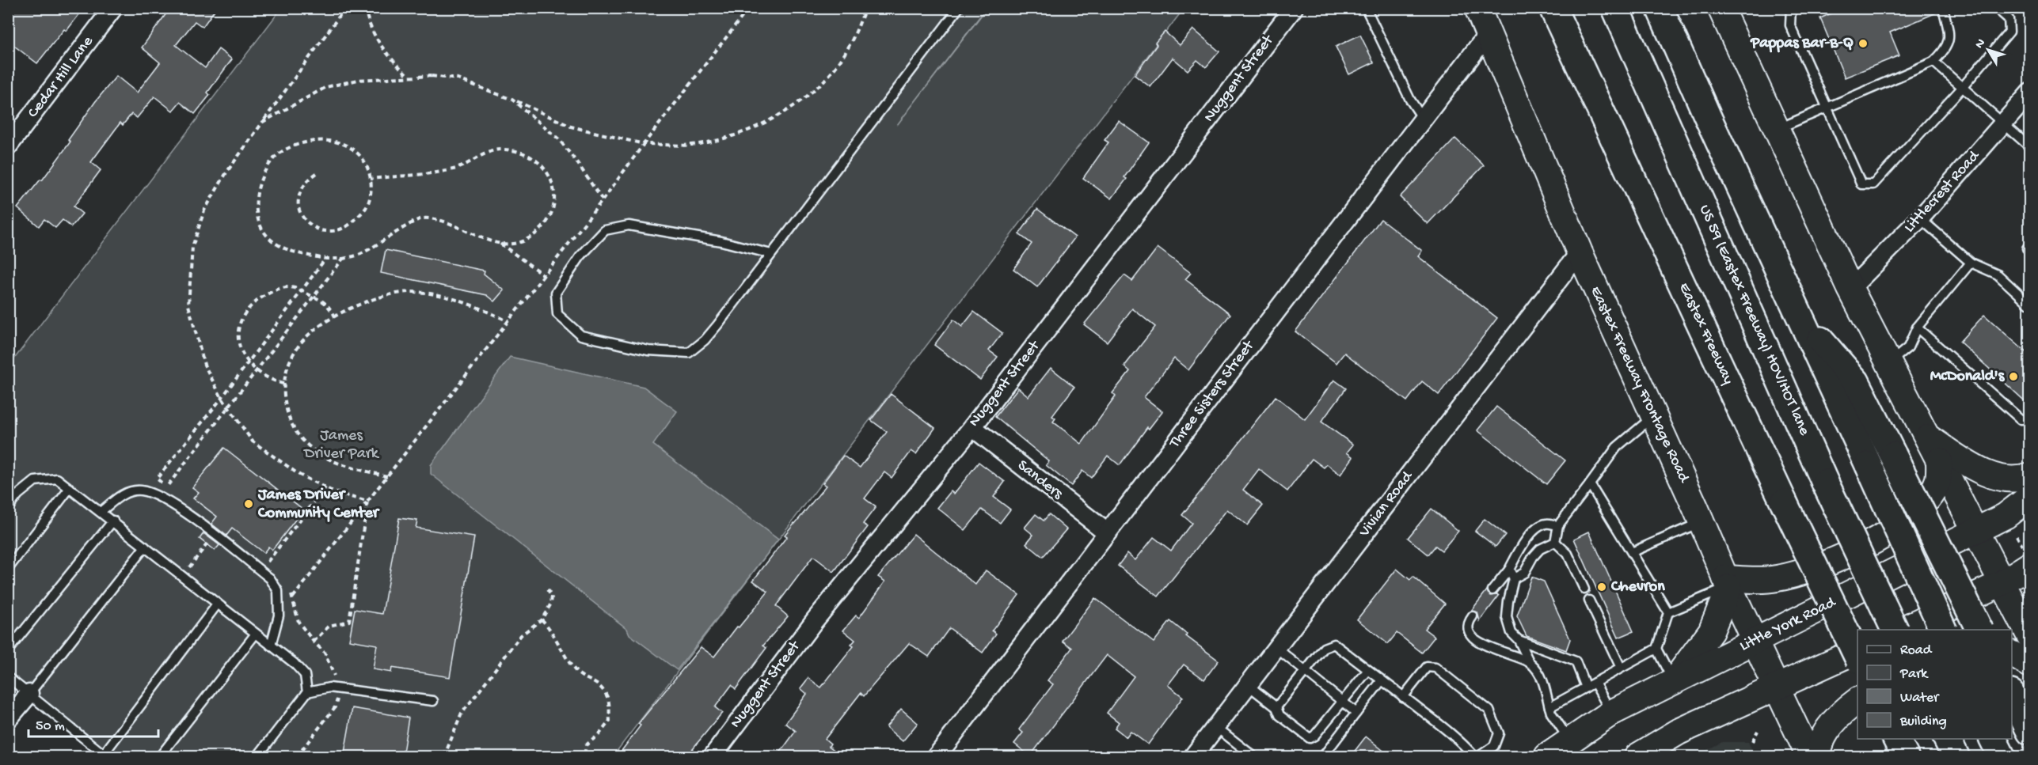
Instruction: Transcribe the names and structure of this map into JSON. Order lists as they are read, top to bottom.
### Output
{
  "streets": {
    "highway": ["US 59 (Eastex Freeway) HOV/HOT lane", "Eastex Freeway"],
    "main road": ["Eastex Freeway Frontage Road", "Little York Road"],
    "street": [
      "Cedar Hill Lane",
      "Nuggent Street",
      "Littlecrest Road",
      "Three Sisters Street",
      "Sanders",
      "Vivian Road"
    ]
  },
  "crossings": [
    ["Nuggent Street", "Sanders"],
    ["Eastex Freeway Frontage Road", "Three Sisters Street"],
    ["Eastex Freeway Frontage Road", "Vivian Road"],
    ["Eastex Freeway Frontage Road", "Little York Road"],
    ["Three Sisters Street", "Sanders"]
  ],
  "parks": ["James Driver Park"],
  "places": [
    "Pappas Bar-B-Q",
    "McDonald's",
    "James Driver Community Center",
    "Chevron"
  ],
  "legend": [
    "Road",
    "Park",
    "Water",
    "Building"
  ],
  "scale_bar": "50 m",
  "north": "top left"
}
